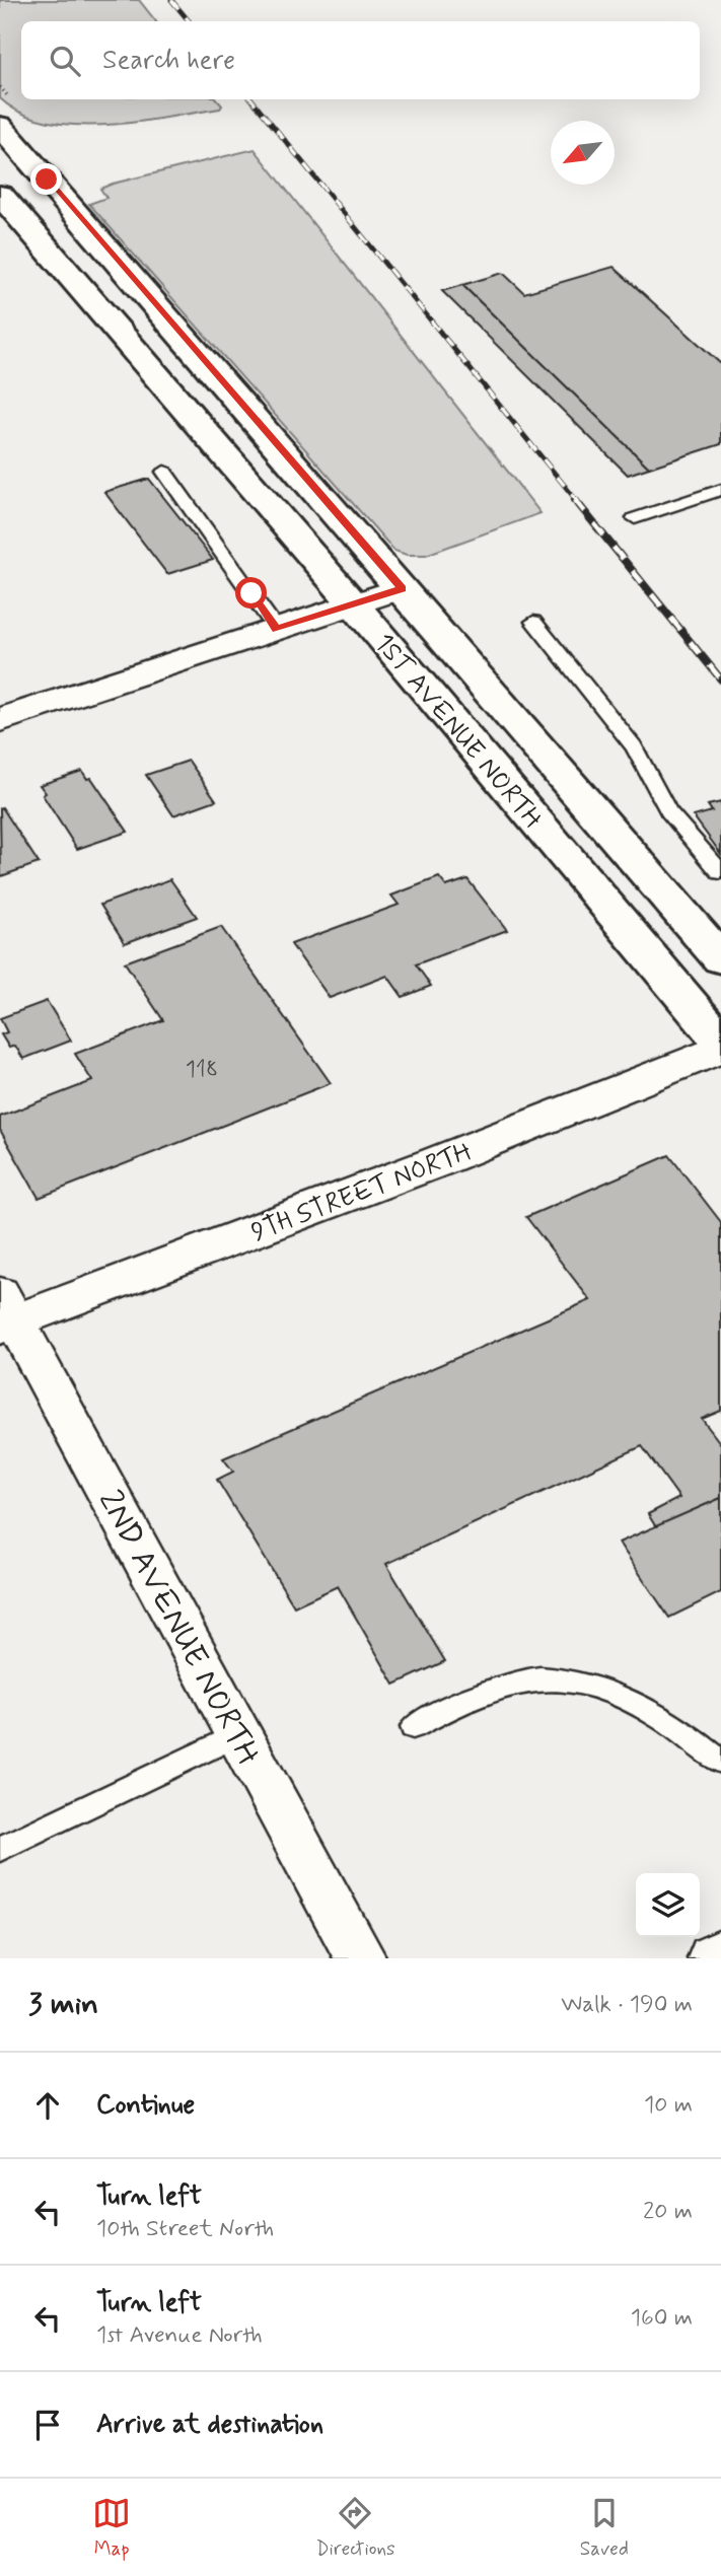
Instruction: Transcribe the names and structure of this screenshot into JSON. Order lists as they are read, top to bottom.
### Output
{
  "streets": {
    "main road": ["1ST AVENUE NORTH"],
    "street": ["9TH STREET NORTH", "2ND AVENUE NORTH"]
  },
  "crossings": [
    ["9TH STREET NORTH", "2ND AVENUE NORTH"]
  ],
  "house_numbers": ["118"],
  "north": "bottom left",
  "page": {
    "search": "Search here",
    "heading": ["3 min", "Walk · 190 m"],
    "list": [
      ["Continue", "10 m"],
      ["Turn left", "10th Street North", "20 m"],
      ["Turn left", "1st Avenue North", "160 m"],
      "Arrive at destination"
    ],
    "nav": ["Map", "Directions", "Saved"]
  }
}
